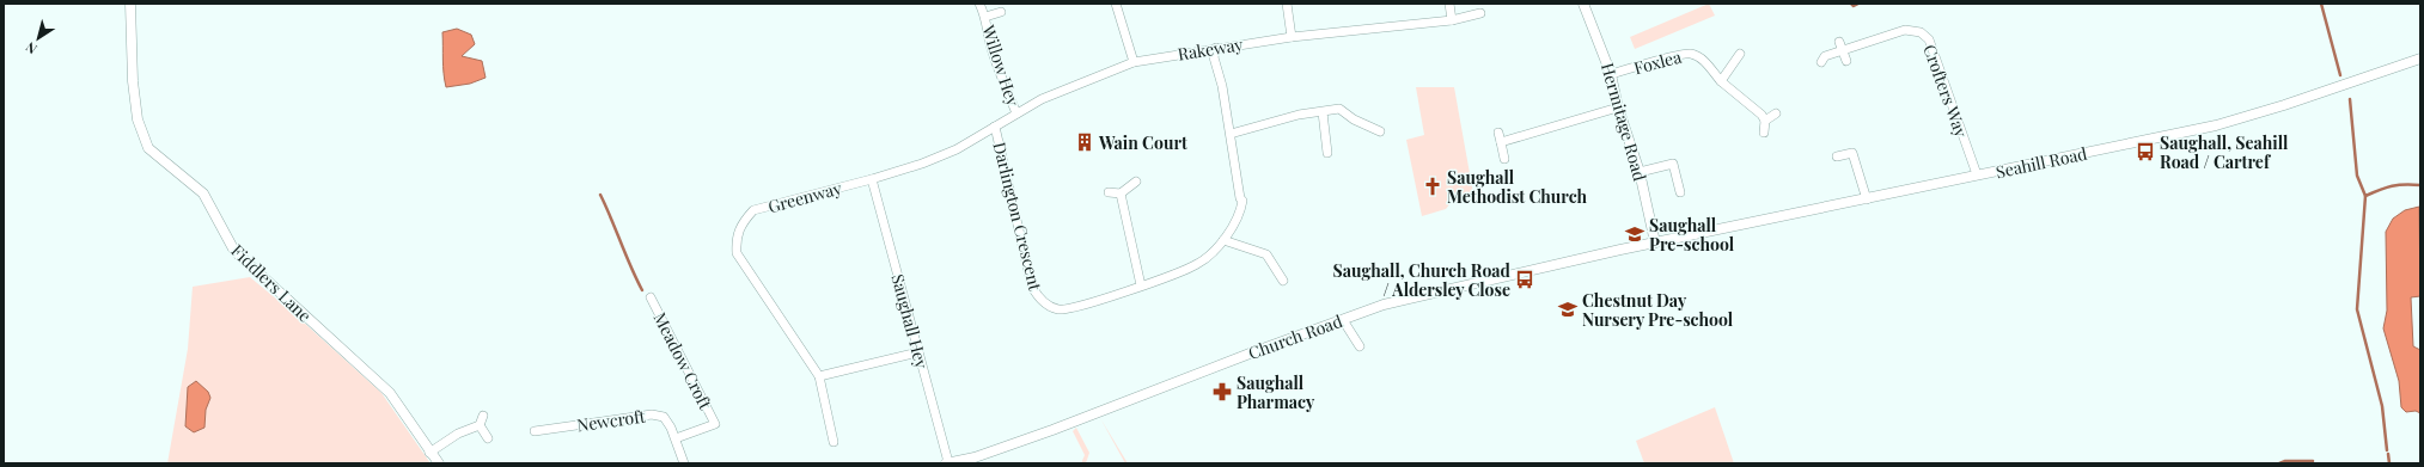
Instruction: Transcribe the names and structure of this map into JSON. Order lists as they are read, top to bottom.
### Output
{
  "streets": {
    "street": [
      "Rakeway",
      "Foxlea",
      "Willow Hey",
      "Crofters Way",
      "Hermitage Road",
      "Seahill Road",
      "Greenway",
      "Darlington Crescent",
      "Fiddlers Lane",
      "Saughall Hey",
      "Church Road",
      "Meadow Croft",
      "Newcroft"
    ]
  },
  "crossings": [
    ["Rakeway", "Willow Hey"],
    ["Rakeway", "Greenway"],
    ["Rakeway", "Darlington Crescent"],
    ["Foxlea", "Hermitage Road"],
    ["Crofters Way", "Seahill Road"],
    ["Hermitage Road", "Seahill Road"],
    ["Hermitage Road", "Church Road"],
    ["Seahill Road", "Church Road"],
    ["Greenway", "Saughall Hey"],
    ["Saughall Hey", "Church Road"],
    ["Meadow Croft", "Newcroft"]
  ],
  "places": {
    "building": ["Wain Court"],
    "bus stop": ["Saughall, Seahill Road / Cartref", "Saughall, Church Road / Aldersley Close"],
    "church": ["Saughall Methodist Church"],
    "school or university": ["Saughall Pre-school", "Chestnut Day Nursery Pre-school"],
    "pharmacy": ["Saughall Pharmacy"]
  },
  "north": "bottom left"
}
